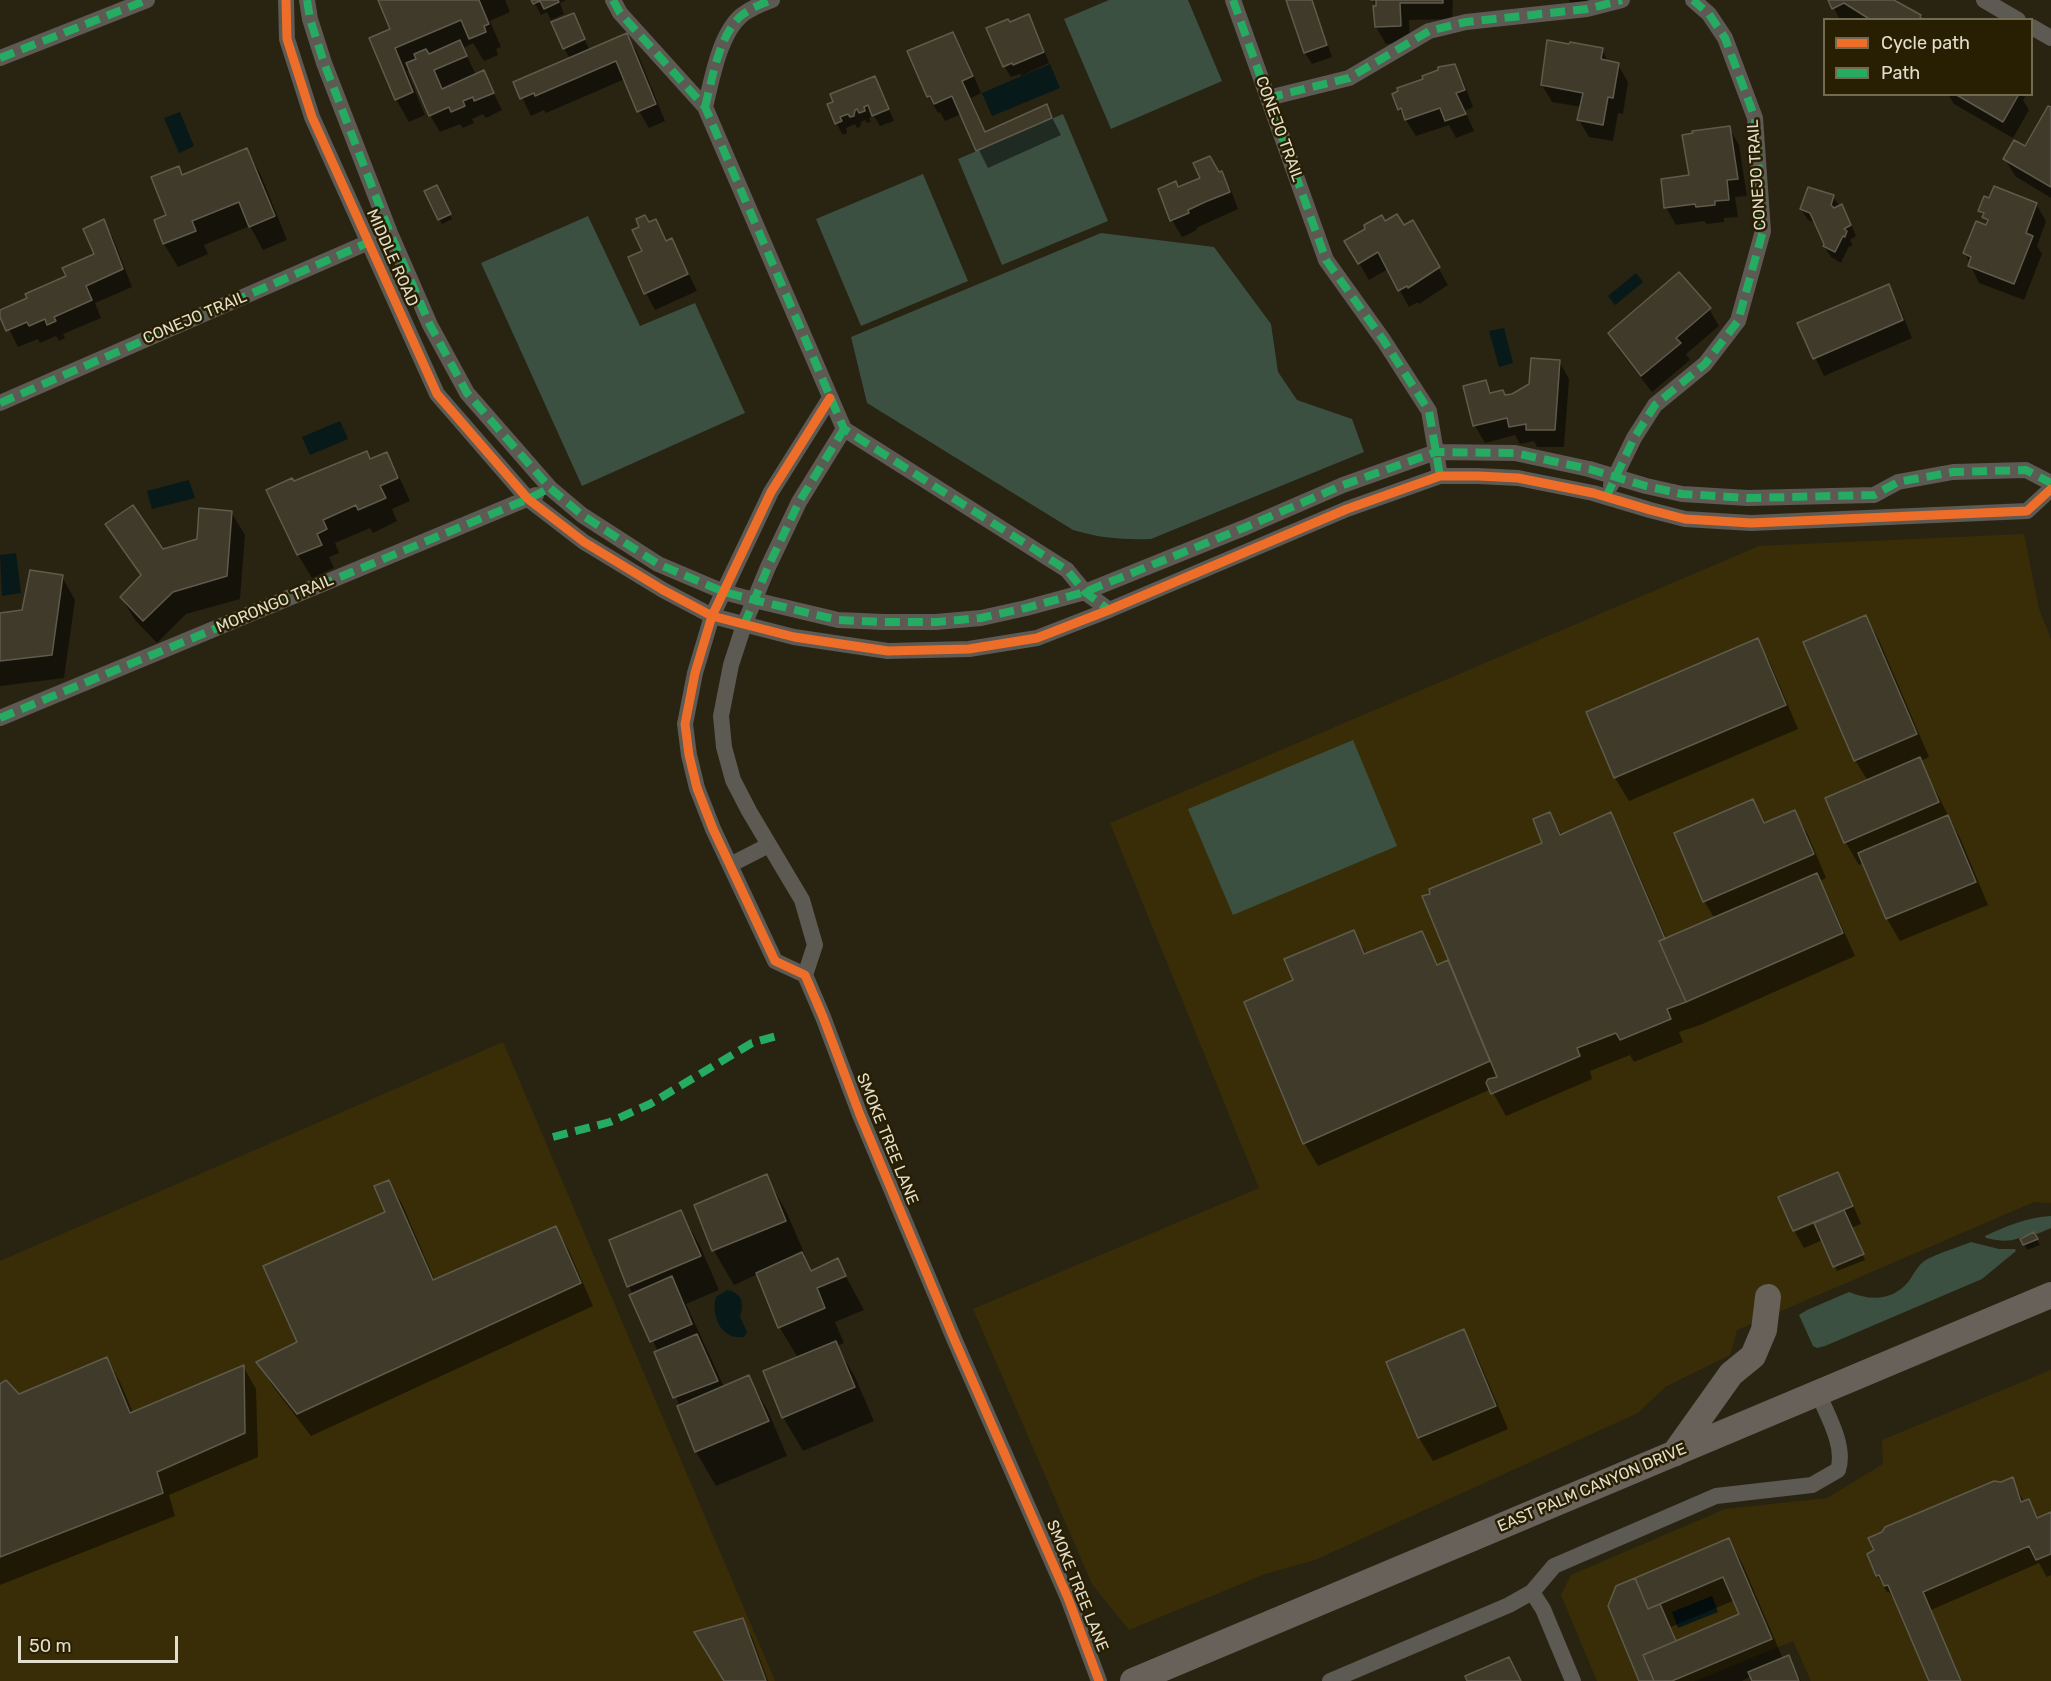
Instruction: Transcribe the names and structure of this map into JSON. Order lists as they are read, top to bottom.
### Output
{
  "streets": {
    "main road": ["EAST PALM CANYON DRIVE"],
    "street": [
      "CONEJO TRAIL",
      "MIDDLE ROAD",
      "MORONGO TRAIL",
      "SMOKE TREE LANE"
    ]
  },
  "crossings": [
    ["CONEJO TRAIL", "MIDDLE ROAD"],
    ["MIDDLE ROAD", "MORONGO TRAIL"]
  ],
  "legend": ["Cycle path", "Path"],
  "scale_bar": "50 m"
}
